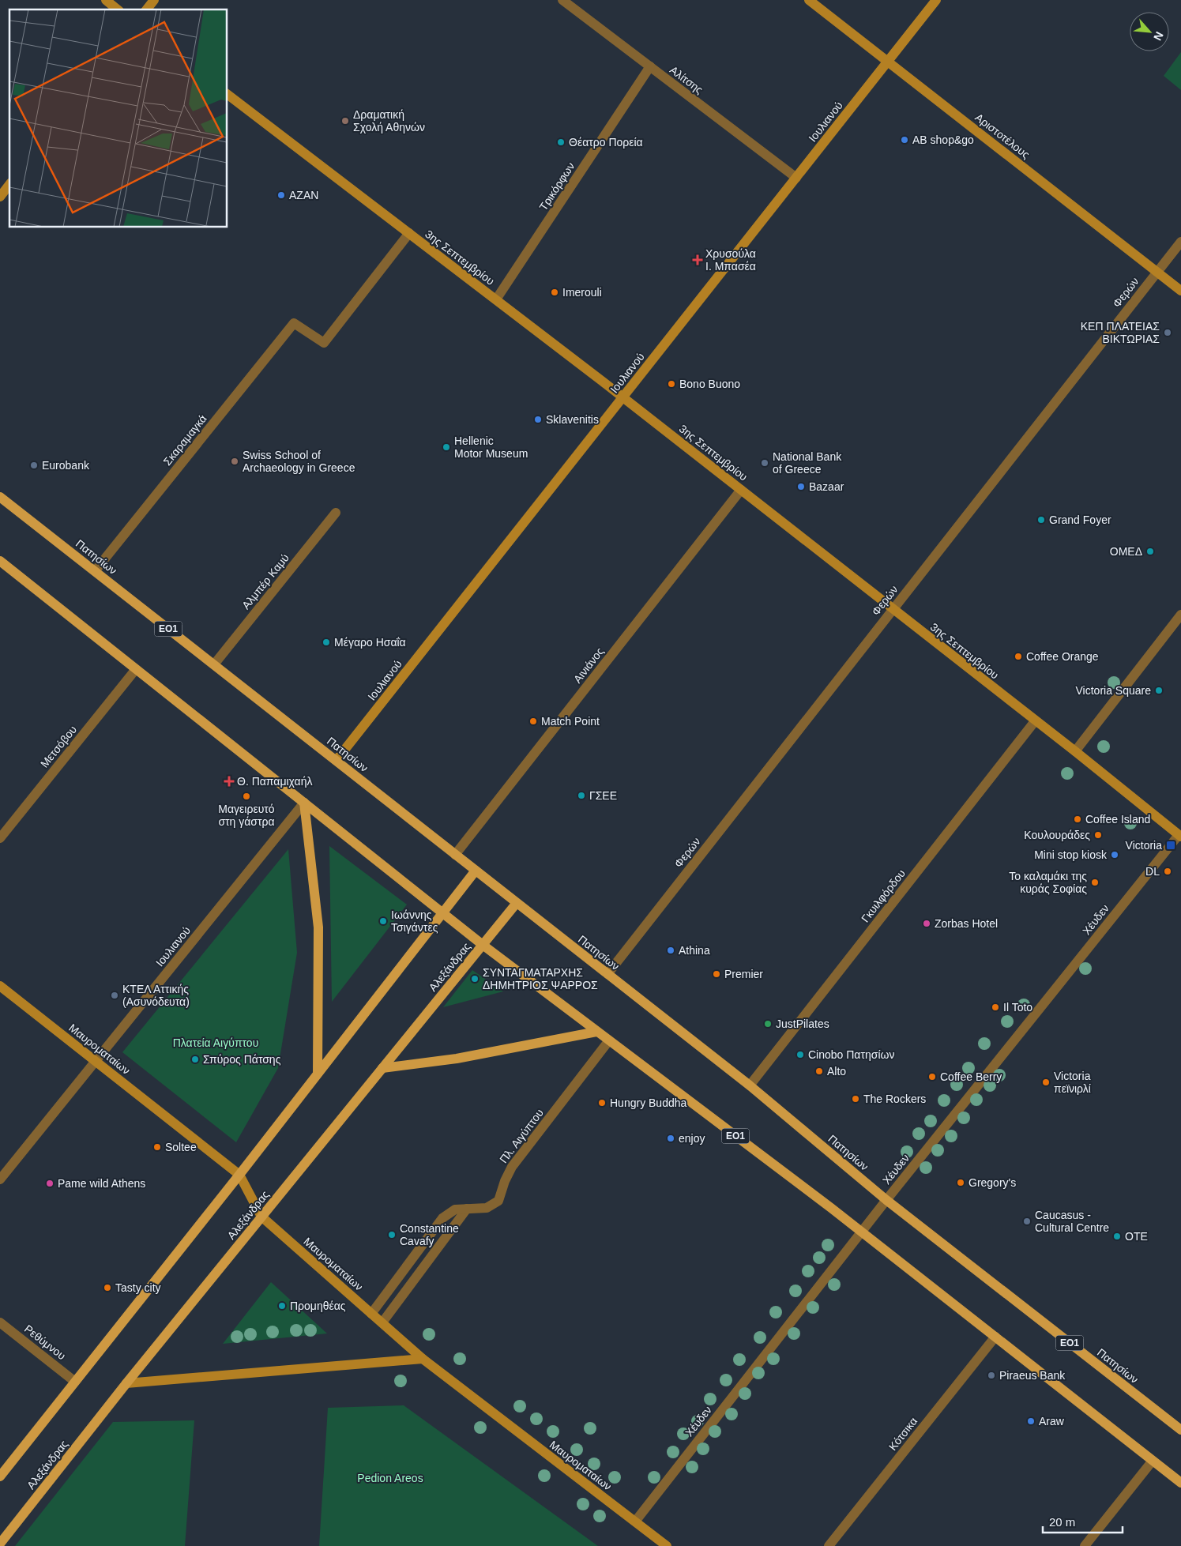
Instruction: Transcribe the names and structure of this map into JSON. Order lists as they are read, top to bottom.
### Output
{
  "streets": {
    "main road": [
      "Ιουλιανού",
      "Αριστοτέλους",
      "3ης Σεπτεμβρίου",
      "Πατησίων",
      "ΕΟ1",
      "Αλεξάνδρας",
      "Μαυροματαίων"
    ],
    "street": [
      "Αλίτσης",
      "Τρικόρφων",
      "Φερών",
      "Σκαραμαγκά",
      "Αλμπέρ Καμύ",
      "Αινιάνος",
      "Μετσόβου",
      "Γκυιλφόρδου",
      "Χέυδεν",
      "Πλ. Αιγύπτου",
      "Ρεθύμνου",
      "Κότσικα"
    ]
  },
  "crossings": [
    ["Αλίτσης", "Ιουλιανού"],
    ["Αλίτσης", "Τρικόρφων"],
    ["Ιουλιανού", "Αριστοτέλους"],
    ["Ιουλιανού", "3ης Σεπτεμβρίου"],
    ["Ιουλιανού", "Πατησίων"],
    ["Ιουλιανού", "ΕΟ1"],
    ["Ιουλιανού", "Μαυροματαίων"],
    ["Αριστοτέλους", "Φερών"],
    ["Τρικόρφων", "3ης Σεπτεμβρίου"],
    ["3ης Σεπτεμβρίου", "Φερών"],
    ["3ης Σεπτεμβρίου", "Σκαραμαγκά"],
    ["3ης Σεπτεμβρίου", "Αινιάνος"],
    ["3ης Σεπτεμβρίου", "Γκυιλφόρδου"],
    ["3ης Σεπτεμβρίου", "Χέυδεν"],
    ["Φερών", "Πατησίων"],
    ["Σκαραμαγκά", "Πατησίων"],
    ["Πατησίων", "Αλμπέρ Καμύ"],
    ["Πατησίων", "Αινιάνος"],
    ["Πατησίων", "Γκυιλφόρδου"],
    ["Πατησίων", "Χέυδεν"],
    ["Πατησίων", "Αλεξάνδρας"],
    ["ΕΟ1", "Μετσόβου"],
    ["ΕΟ1", "Χέυδεν"],
    ["ΕΟ1", "Αλεξάνδρας"],
    ["ΕΟ1", "Πλ. Αιγύπτου"],
    ["ΕΟ1", "Κότσικα"],
    ["Χέυδεν", "Μαυροματαίων"],
    ["Αλεξάνδρας", "Μαυροματαίων"],
    ["Μαυροματαίων", "Πλ. Αιγύπτου"]
  ],
  "parks": ["Πλατεία Αιγύπτου", "Pedion Areos"],
  "places": {
    "other": [
      "Δραματική Σχολή Αθηνών",
      "AB shop&go",
      "Θέατρο Πορεία",
      "ΑΖΑΝ",
      "Imerouli",
      "ΚΕΠ ΠΛΑΤΕΙΑΣ ΒΙΚΤΩΡΙΑΣ",
      "Bono Buono",
      "Sklavenitis",
      "Hellenic Motor Museum",
      "Swiss School of Archaeology in Greece",
      "National Bank of Greece",
      "Eurobank",
      "Bazaar",
      "Grand Foyer",
      "ΟΜΕΔ",
      "Μέγαρο Ησαΐα",
      "Coffee Orange",
      "Victoria Square",
      "Match Point",
      "ΓΣΕΕ",
      "Μαγειρευτό στη γάστρα",
      "Coffee Island",
      "Κουλουράδες",
      "Mini stop kiosk",
      "DL",
      "Το καλαμάκι της κυράς Σοφίας",
      "Ιωάννης Τσιγάντες",
      "Zorbas Hotel",
      "Athina",
      "Premier",
      "ΣΥΝΤΑΓΜΑΤΑΡΧΗΣ ΔΗΜΗΤΡΙΟΣ ΨΑΡΡΟΣ",
      "ΚΤΕΛ Αττικής (Ασυνόδευτα)",
      "Il Toto",
      "JustPilates",
      "Cinobo Πατησίων",
      "Σπύρος Πάτσης",
      "Alto",
      "Coffee Berry",
      "Victoria πεϊνιρλί",
      "The Rockers",
      "Hungry Buddha",
      "enjoy",
      "Soltee",
      "Gregory's",
      "Pame wild Athens",
      "Caucasus - Cultural Centre",
      "Constantine Cavafy",
      "ΟΤΕ",
      "Tasty city",
      "Προμηθέας",
      "Piraeus Bank",
      "Araw"
    ],
    "health": ["Χρυσούλα Ι. Μπασέα", "Θ. Παπαμιχαήλ"],
    "transit": ["Victoria"]
  },
  "scale_bar": "20 m",
  "north": "bottom right"
}
